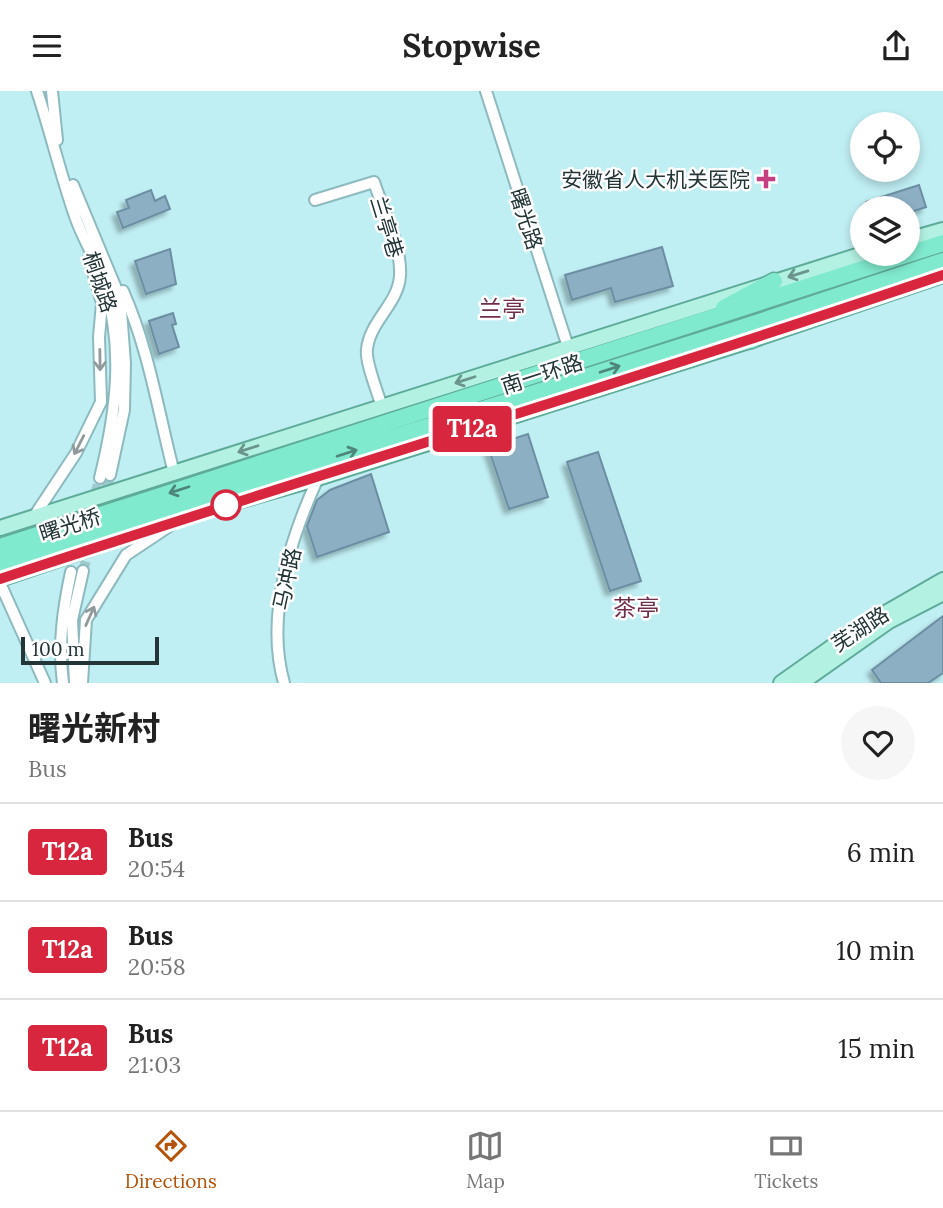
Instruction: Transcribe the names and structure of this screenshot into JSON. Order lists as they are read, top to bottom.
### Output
{
  "streets": {
    "highway": ["南一环路", "曙光桥"],
    "main road": ["芜湖路"],
    "street": [
      "曙光路",
      "兰亭巷",
      "桐城路",
      "马冲路"
    ]
  },
  "crossings": [
    ["南一环路", "曙光桥"]
  ],
  "districts": ["兰亭", "茶亭"],
  "places": {
    "health": ["安徽省人大机关医院"]
  },
  "lines": ["bus line T12a"],
  "scale_bar": "100 m",
  "page": {
    "header": "Stopwise",
    "on_map": "T12a",
    "scale": "100 m",
    "heading": ["曙光新村", "Bus"],
    "list": [
      {
        "mark": "T12a",
        "name": "Bus",
        "note": "20:54",
        "value": "6 min"
      },
      {
        "mark": "T12a",
        "name": "Bus",
        "note": "20:58",
        "value": "10 min"
      },
      {
        "mark": "T12a",
        "name": "Bus",
        "note": "21:03",
        "value": "15 min"
      }
    ],
    "tabs": ["Directions", "Map", "Tickets"]
  }
}
